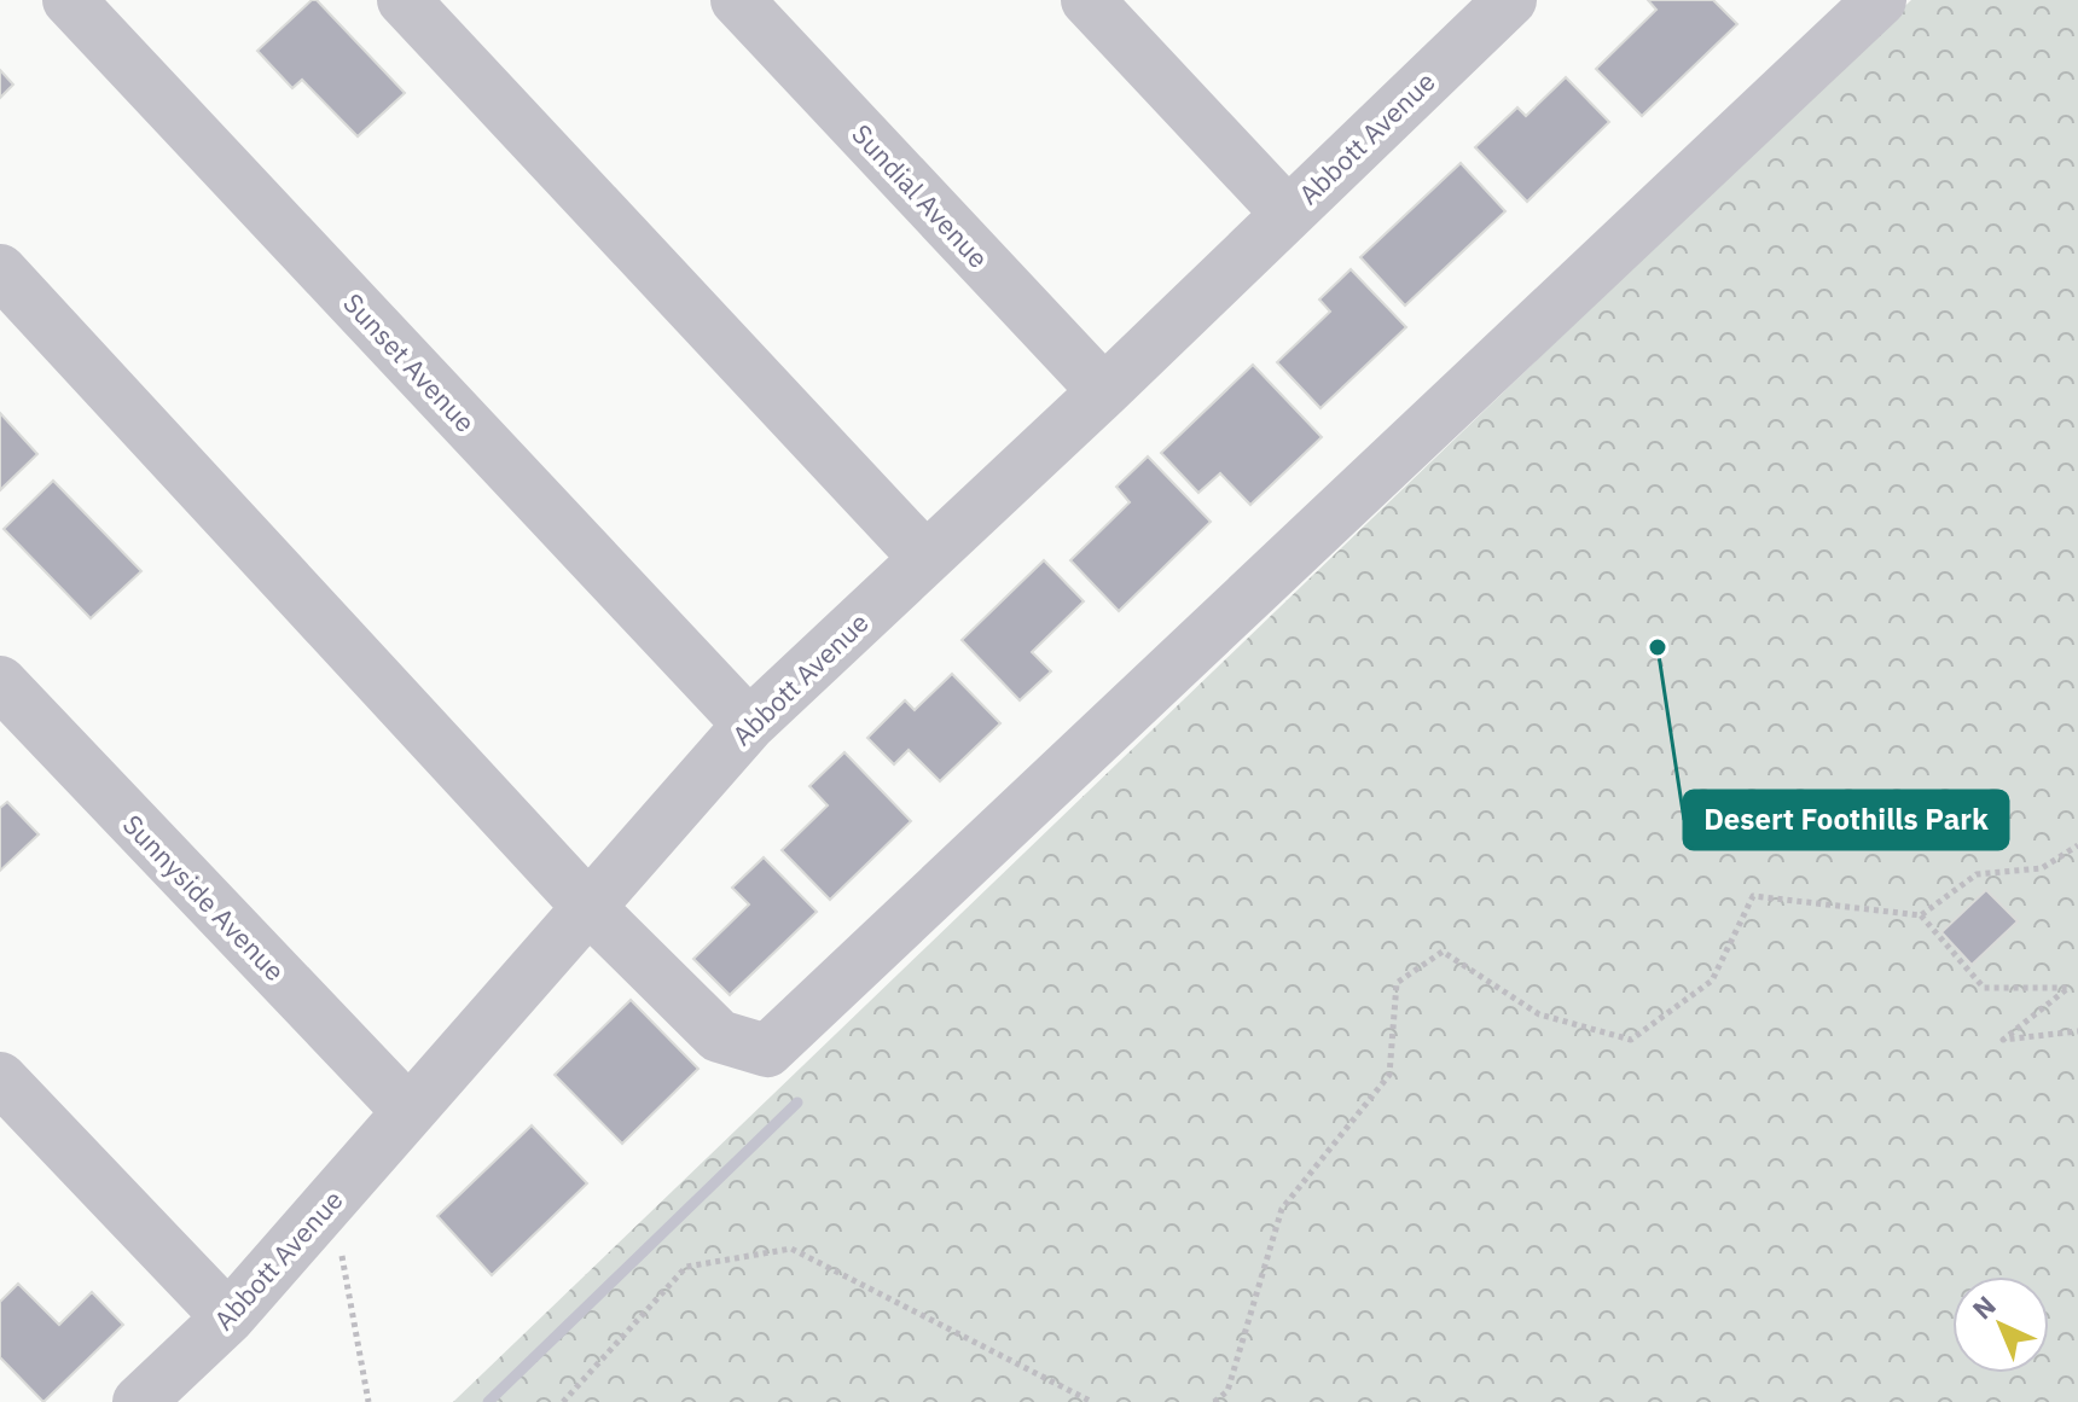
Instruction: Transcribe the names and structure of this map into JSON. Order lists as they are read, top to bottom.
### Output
{
  "streets": {
    "street": [
      "Abbott Avenue",
      "Sundial Avenue",
      "Sunset Avenue",
      "Sunnyside Avenue"
    ]
  },
  "crossings": [
    ["Abbott Avenue", "Sundial Avenue"],
    ["Abbott Avenue", "Sunset Avenue"],
    ["Abbott Avenue", "Sunnyside Avenue"]
  ],
  "places": ["Desert Foothills Park"],
  "north": "top left"
}
